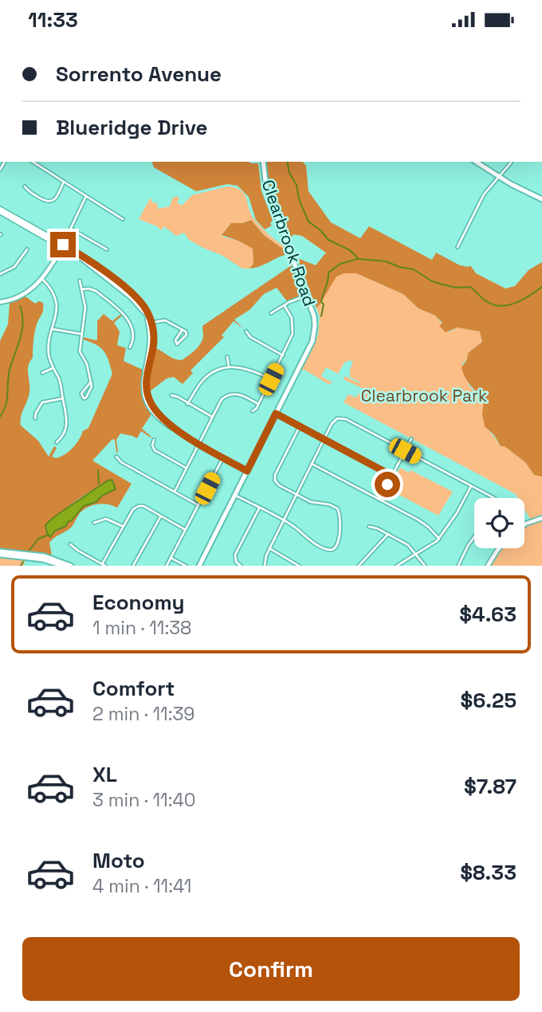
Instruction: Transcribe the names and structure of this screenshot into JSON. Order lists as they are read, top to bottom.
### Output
{
  "streets": {
    "main road": ["Clearbrook Road"]
  },
  "parks": ["Clearbrook Park"],
  "page": {
    "status": "11:33",
    "banner": ["Sorrento Avenue", "Blueridge Drive"],
    "list": [
      {
        "name": "Economy",
        "note": "1 min · 11:38",
        "value": "$4.63"
      },
      {
        "name": "Comfort",
        "note": "2 min · 11:39",
        "value": "$6.25"
      },
      {
        "name": "XL",
        "note": "3 min · 11:40",
        "value": "$7.87"
      },
      {
        "name": "Moto",
        "note": "4 min · 11:41",
        "value": "$8.33"
      }
    ],
    "buttons": "Confirm"
  }
}
